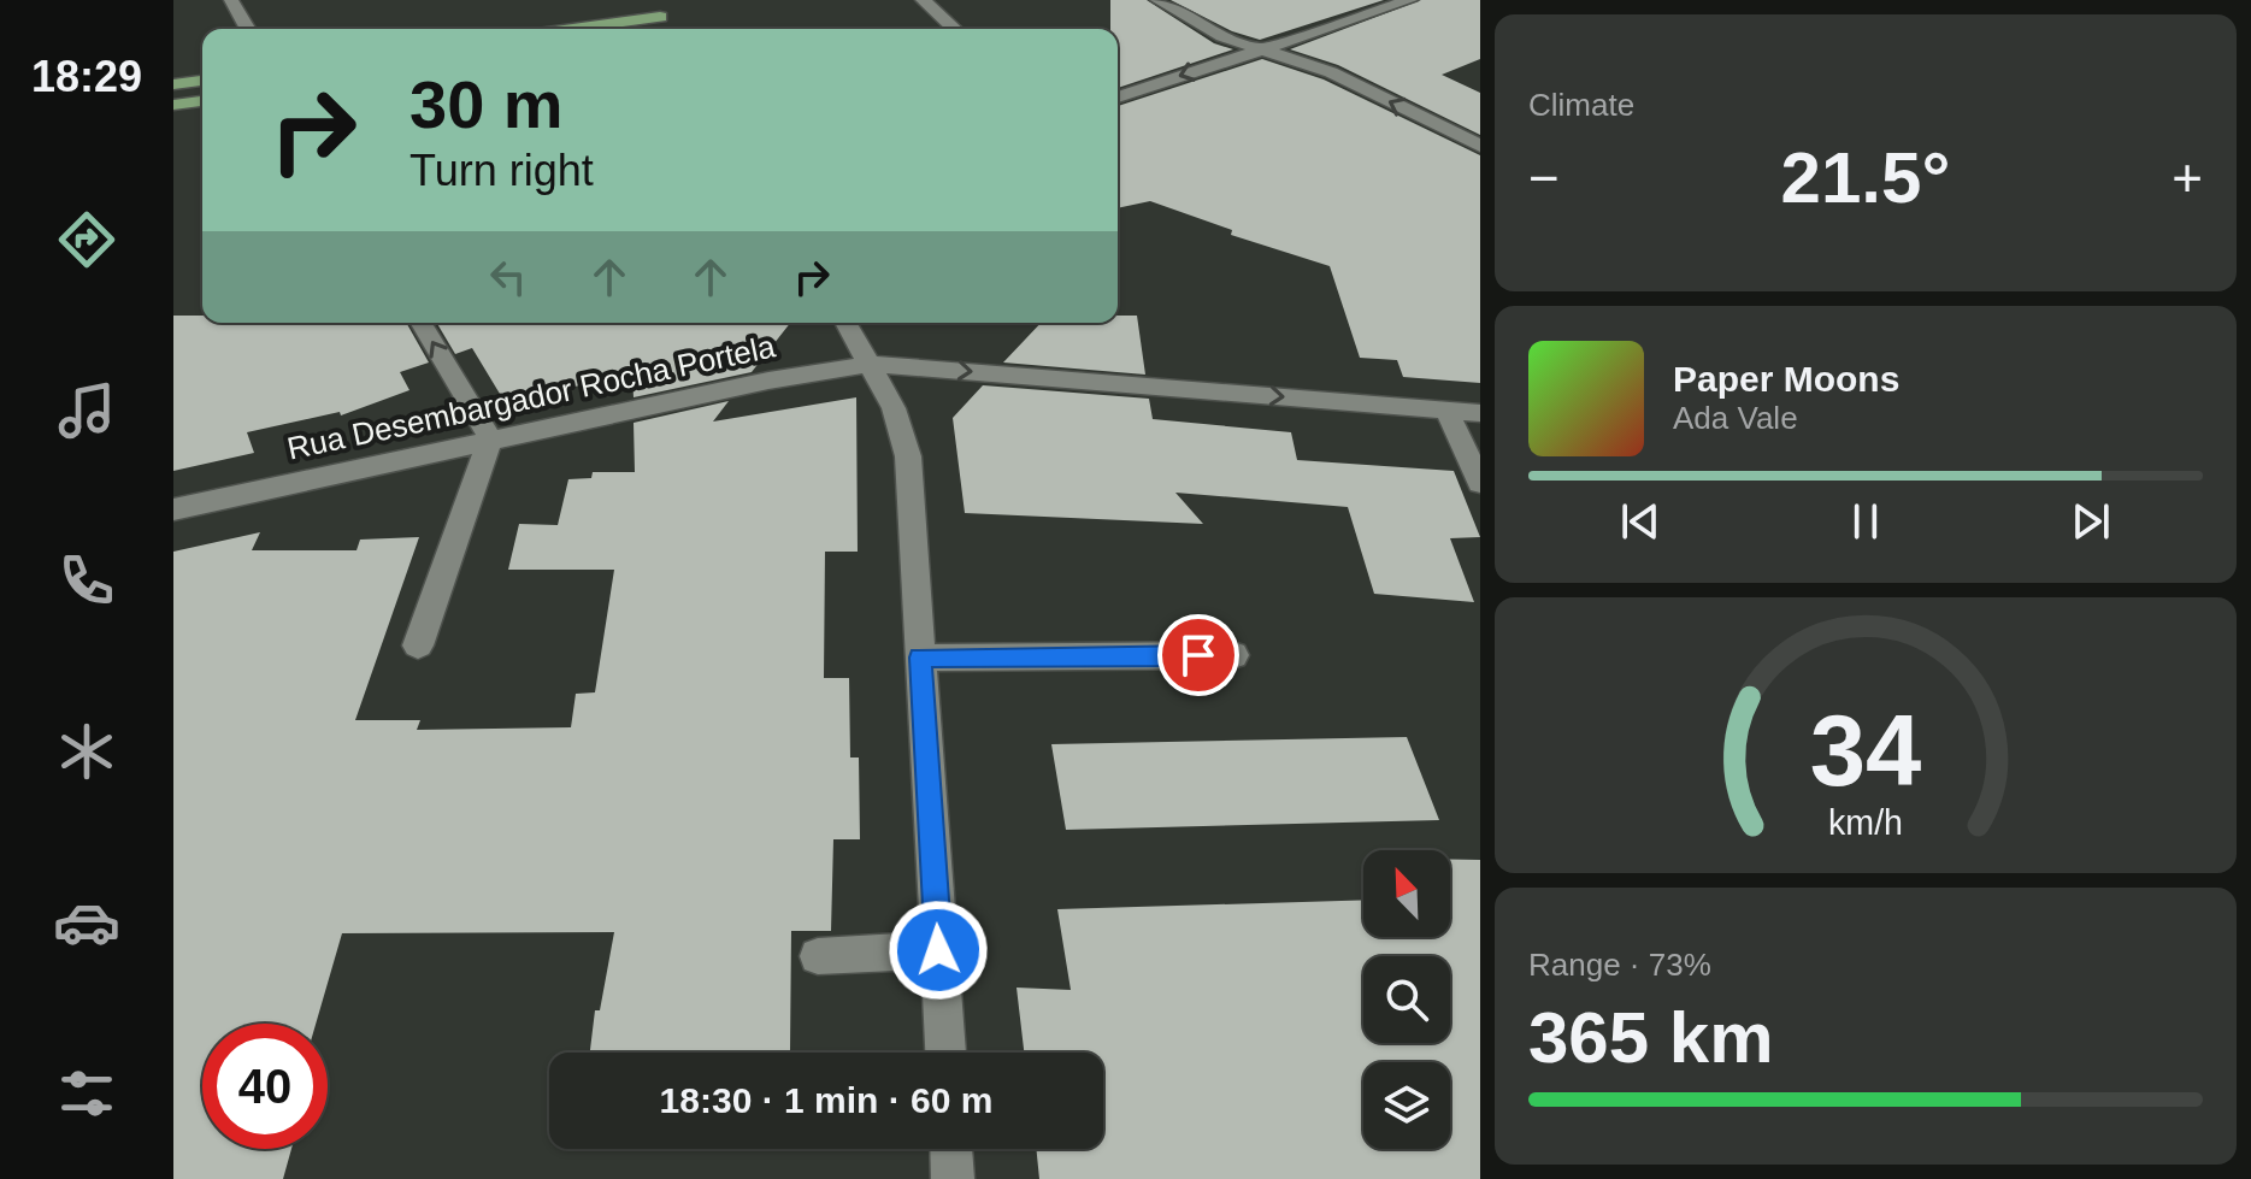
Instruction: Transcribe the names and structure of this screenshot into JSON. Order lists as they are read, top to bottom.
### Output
{
  "streets": {
    "street": ["Rua Desembargador Rocha Portela"]
  },
  "one_way": ["Rua Desembargador Rocha Portela"],
  "north": "top left",
  "page": {
    "tabs": "18:29",
    "tile": [
      "Climate",
      ["Range · 73%", "365 km"]
    ],
    "turn": ["30 m", "Turn right"],
    "heat": ["−", "21.5°", "+"],
    "song": ["Paper Moons", "Ada Vale"],
    "limit": "40",
    "trip": "18:30 · 1 min · 60 m",
    "gauge": ["34", "km/h"]
  }
}
